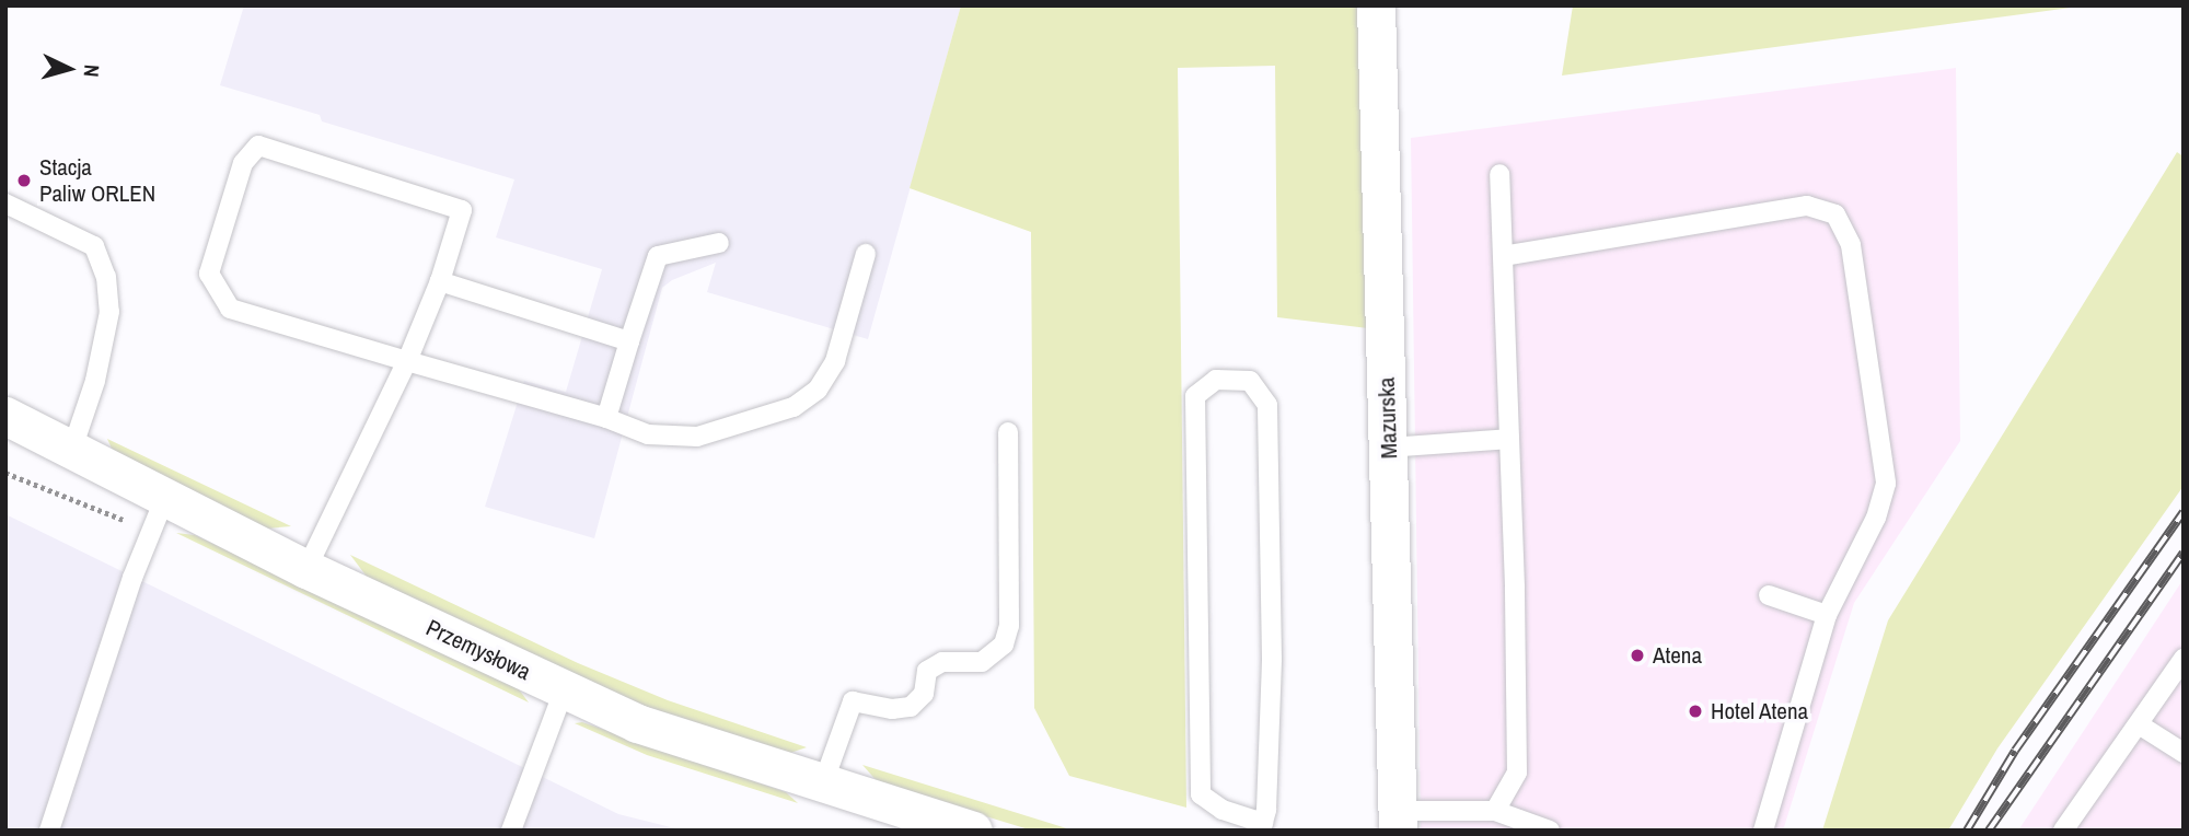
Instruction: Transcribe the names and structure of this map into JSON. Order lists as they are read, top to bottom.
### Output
{
  "streets": {
    "street": ["Mazurska", "Przemysłowa"]
  },
  "places": ["Stacja Paliw ORLEN", "Atena", "Hotel Atena"],
  "north": "right"
}
